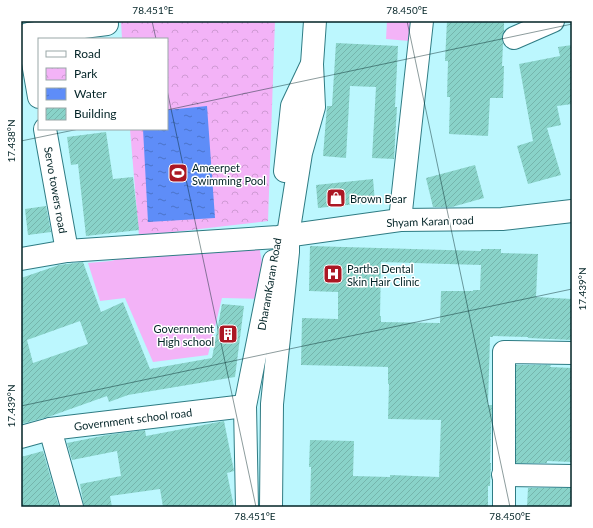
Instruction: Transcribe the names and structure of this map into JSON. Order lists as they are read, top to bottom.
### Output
{
  "streets": {
    "street": [
      "Servo towers road",
      "Shyam Karan road",
      "DharamKaran Road",
      "Government school road"
    ]
  },
  "crossings": [
    ["Servo towers road", "Shyam Karan road"],
    ["Shyam Karan road", "DharamKaran Road"],
    ["DharamKaran Road", "Government school road"]
  ],
  "places": {
    "sports": ["Ameerpet Swimming Pool"],
    "shop": ["Brown Bear"],
    "hospital": ["Partha Dental Skin Hair Clinic"],
    "building": ["Government High school"]
  },
  "legend": [
    "Road",
    "Park",
    "Water",
    "Building"
  ],
  "coordinates": [
    "78.451°E",
    "78.450°E",
    "17.438°N",
    "17.439°N"
  ]
}
